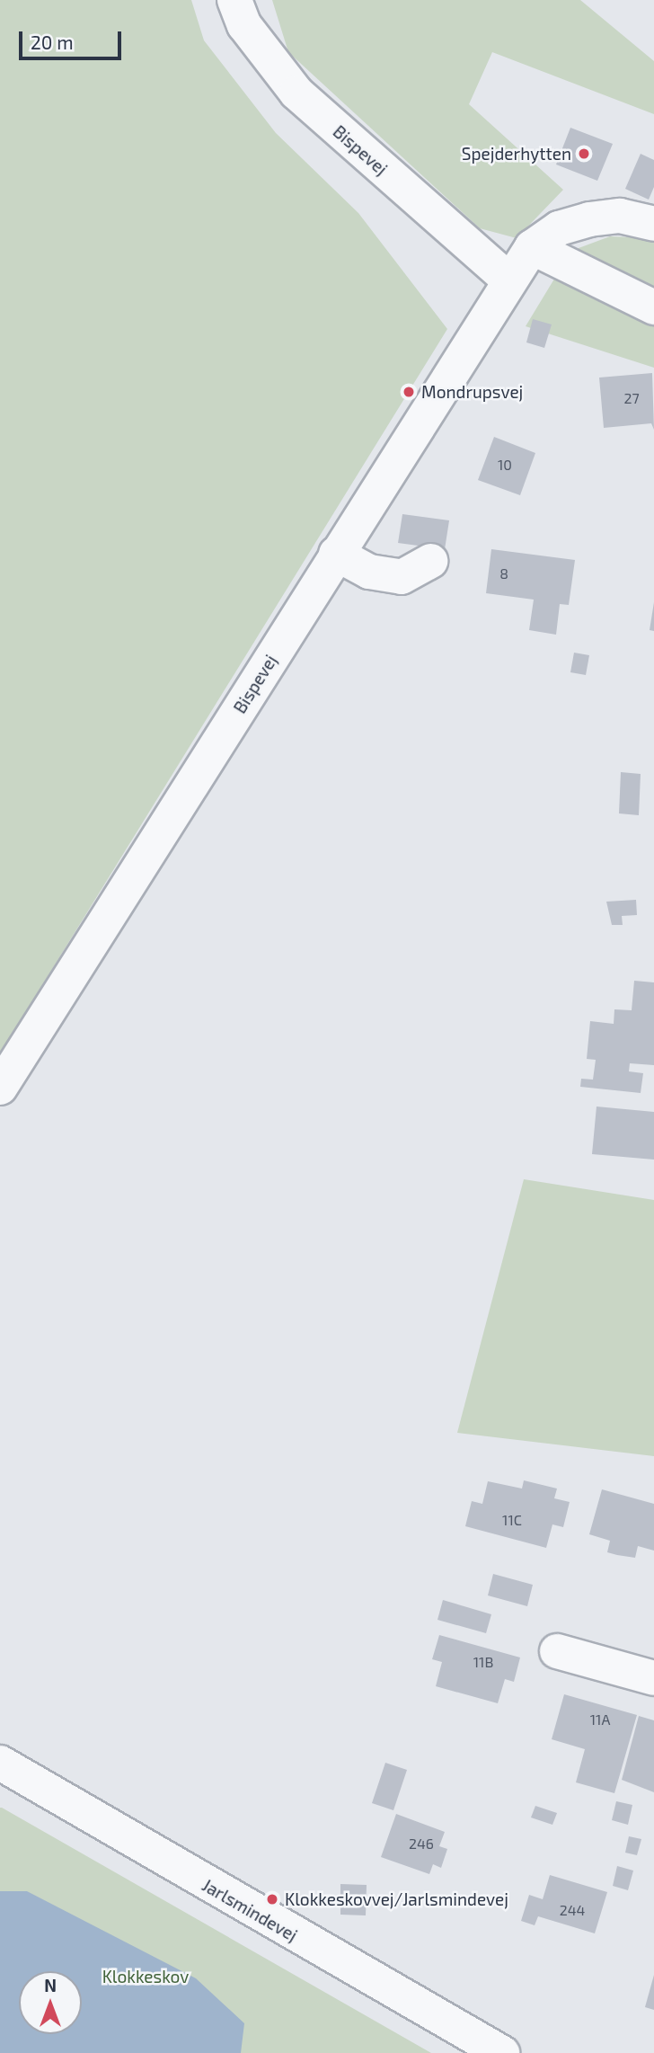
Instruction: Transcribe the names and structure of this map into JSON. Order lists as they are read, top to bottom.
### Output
{
  "streets": {
    "street": ["Bispevej", "Jarlsmindevej"]
  },
  "parks": ["Klokkeskov"],
  "places": ["Spejderhytten", "Mondrupsvej", "Klokkeskovvej/Jarlsmindevej"],
  "house_numbers": [
    "27",
    "10",
    "8",
    "11C",
    "11B",
    "11A",
    "246",
    "244"
  ],
  "scale_bar": "20 m",
  "north": "top"
}
